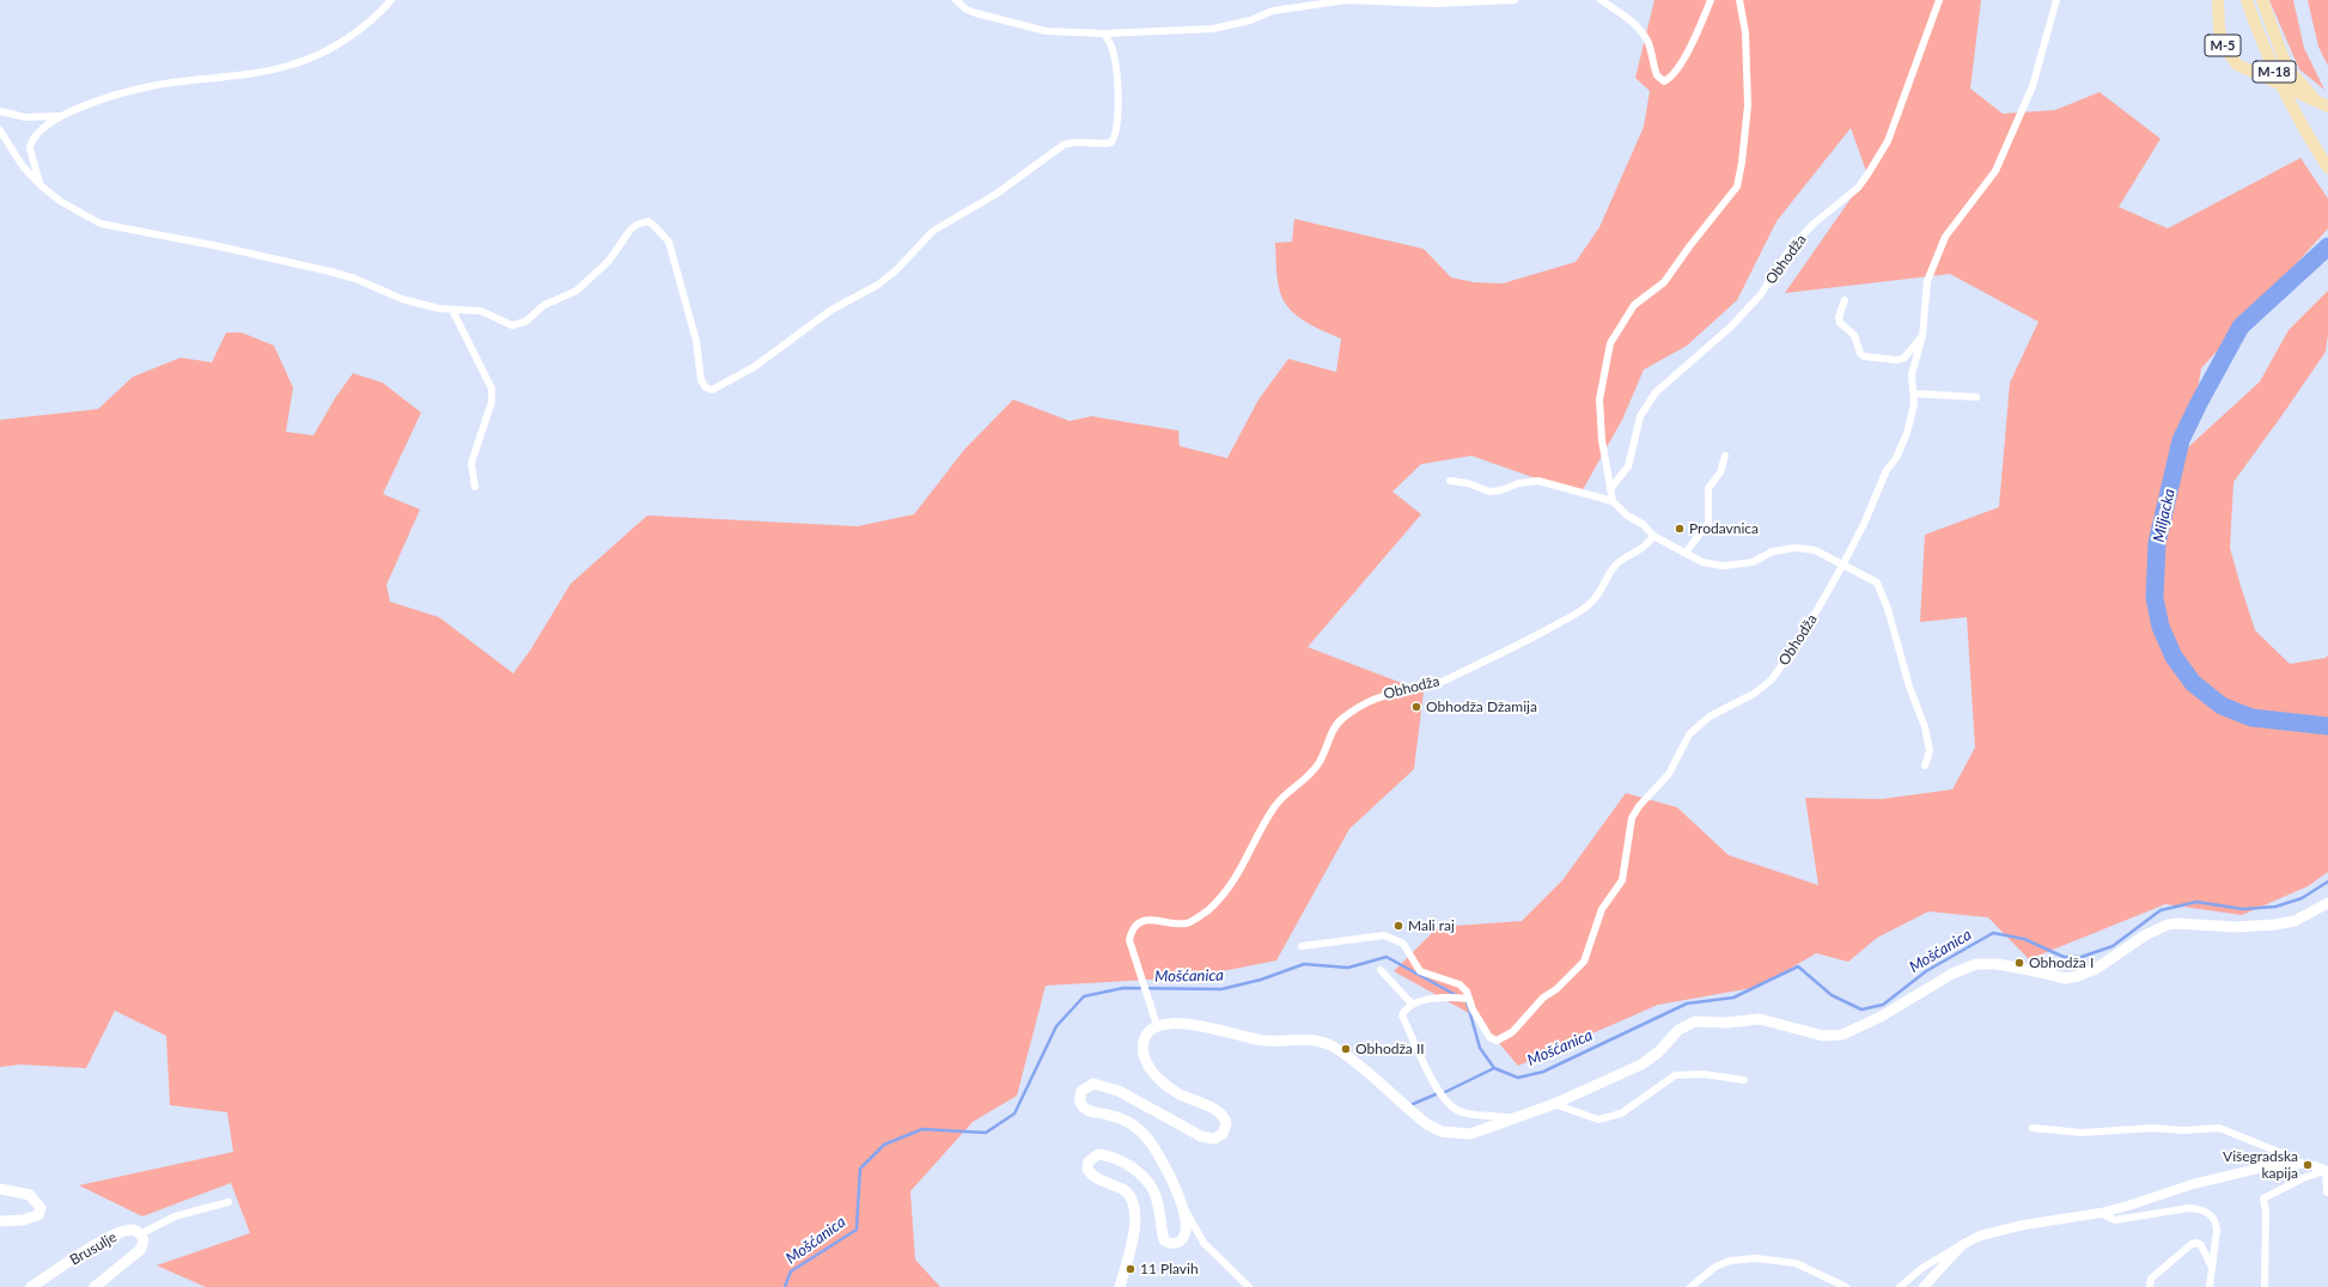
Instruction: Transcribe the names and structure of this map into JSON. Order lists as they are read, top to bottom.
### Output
{
  "streets": {
    "main road": ["M-5", "M-18", "Brusulje"],
    "street": ["Obhodža"]
  },
  "water": ["Miljacka", "Mošćanica"],
  "places": [
    "Prodavnica",
    "Obhodža Džamija",
    "Mali raj",
    "Obhodža I",
    "Obhodža II",
    "Višegradska kapija",
    "11 Plavih"
  ]
}
